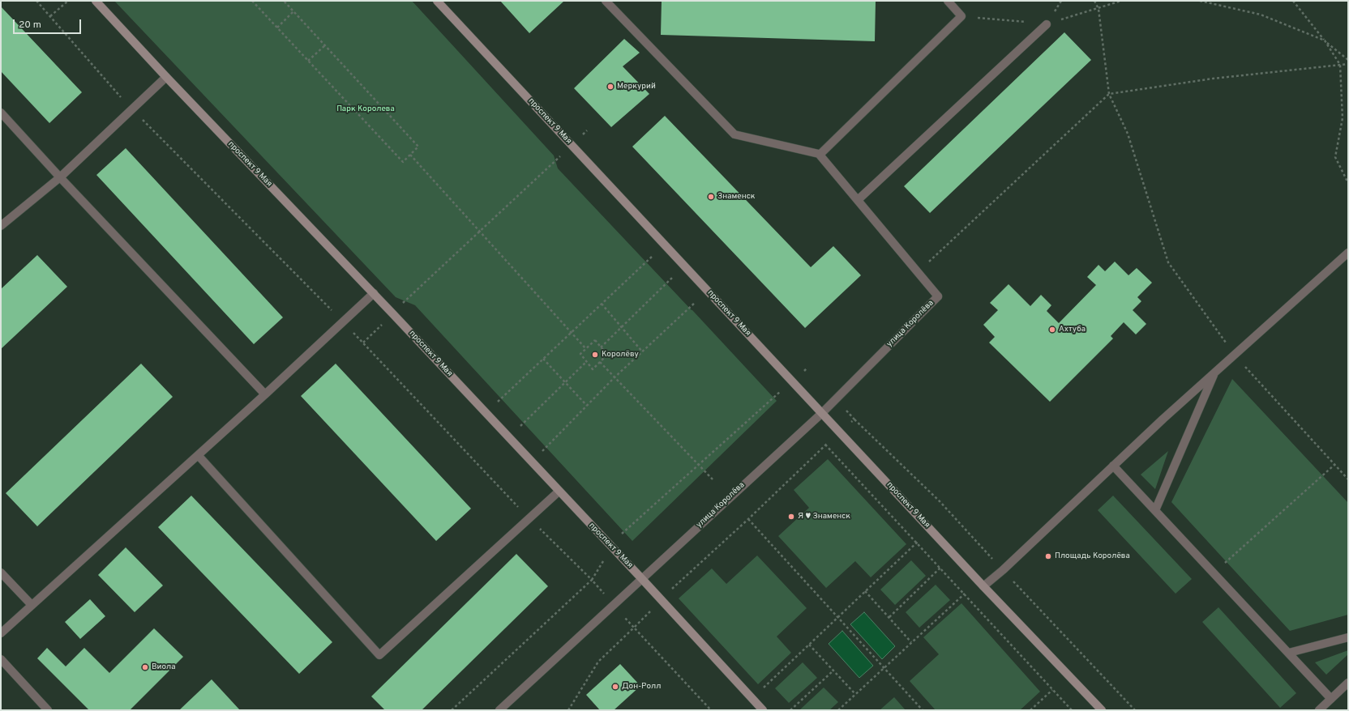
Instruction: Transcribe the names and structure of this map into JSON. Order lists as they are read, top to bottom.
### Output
{
  "streets": {
    "street": ["проспект 9 Мая", "улица Королёва"]
  },
  "crossings": [
    ["проспект 9 Мая", "улица Королёва"]
  ],
  "parks": ["Парк Королева"],
  "places": [
    "Меркурий",
    "Знаменск",
    "Ахтуба",
    "Королёву",
    "Я ♥ Знаменск",
    "Площадь Королёва",
    "Виола",
    "Дон-Ролл"
  ],
  "scale_bar": "20 m"
}
